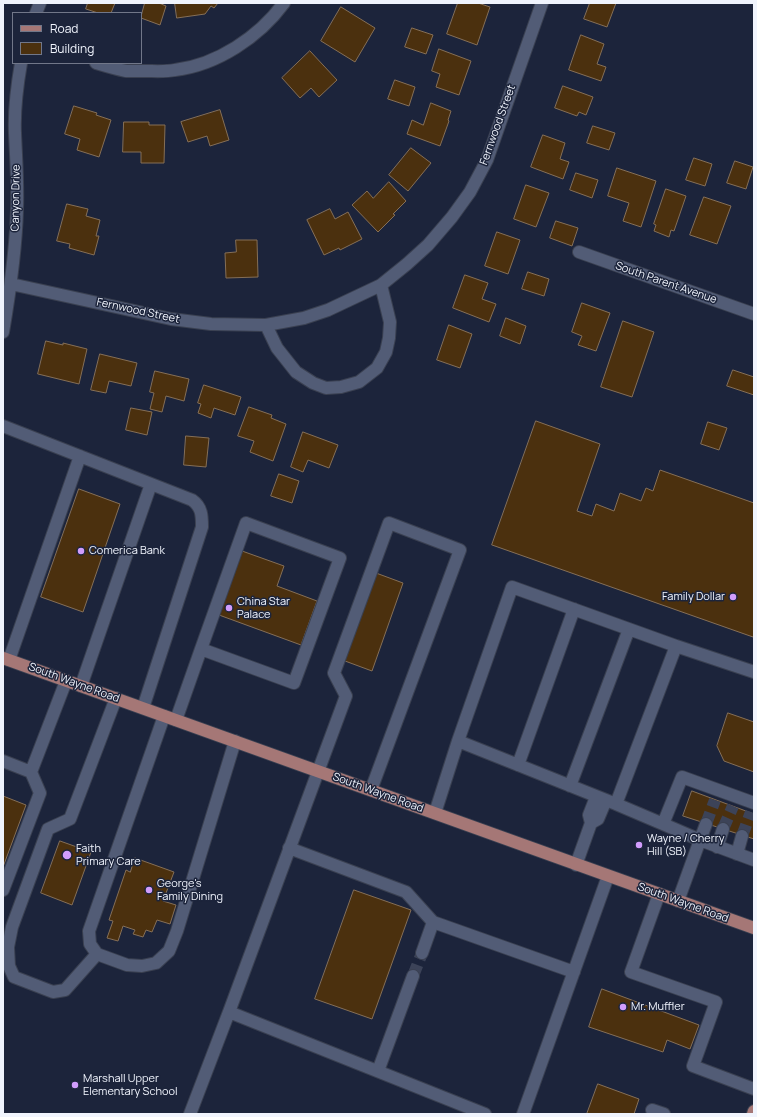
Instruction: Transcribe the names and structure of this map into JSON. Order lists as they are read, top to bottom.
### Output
{
  "streets": {
    "main road": ["South Wayne Road"],
    "street": ["Fernwood Street", "Canyon Drive", "South Parent Avenue"]
  },
  "crossings": [
    ["Fernwood Street", "Canyon Drive"]
  ],
  "places": [
    "Comerica Bank",
    "Family Dollar",
    "China Star Palace",
    "Wayne / Cherry Hill (SB)",
    "Faith Primary Care",
    "George's Family Dining",
    "Mr. Muffler",
    "Marshall Upper Elementary School"
  ],
  "legend": ["Road", "Building"]
}
